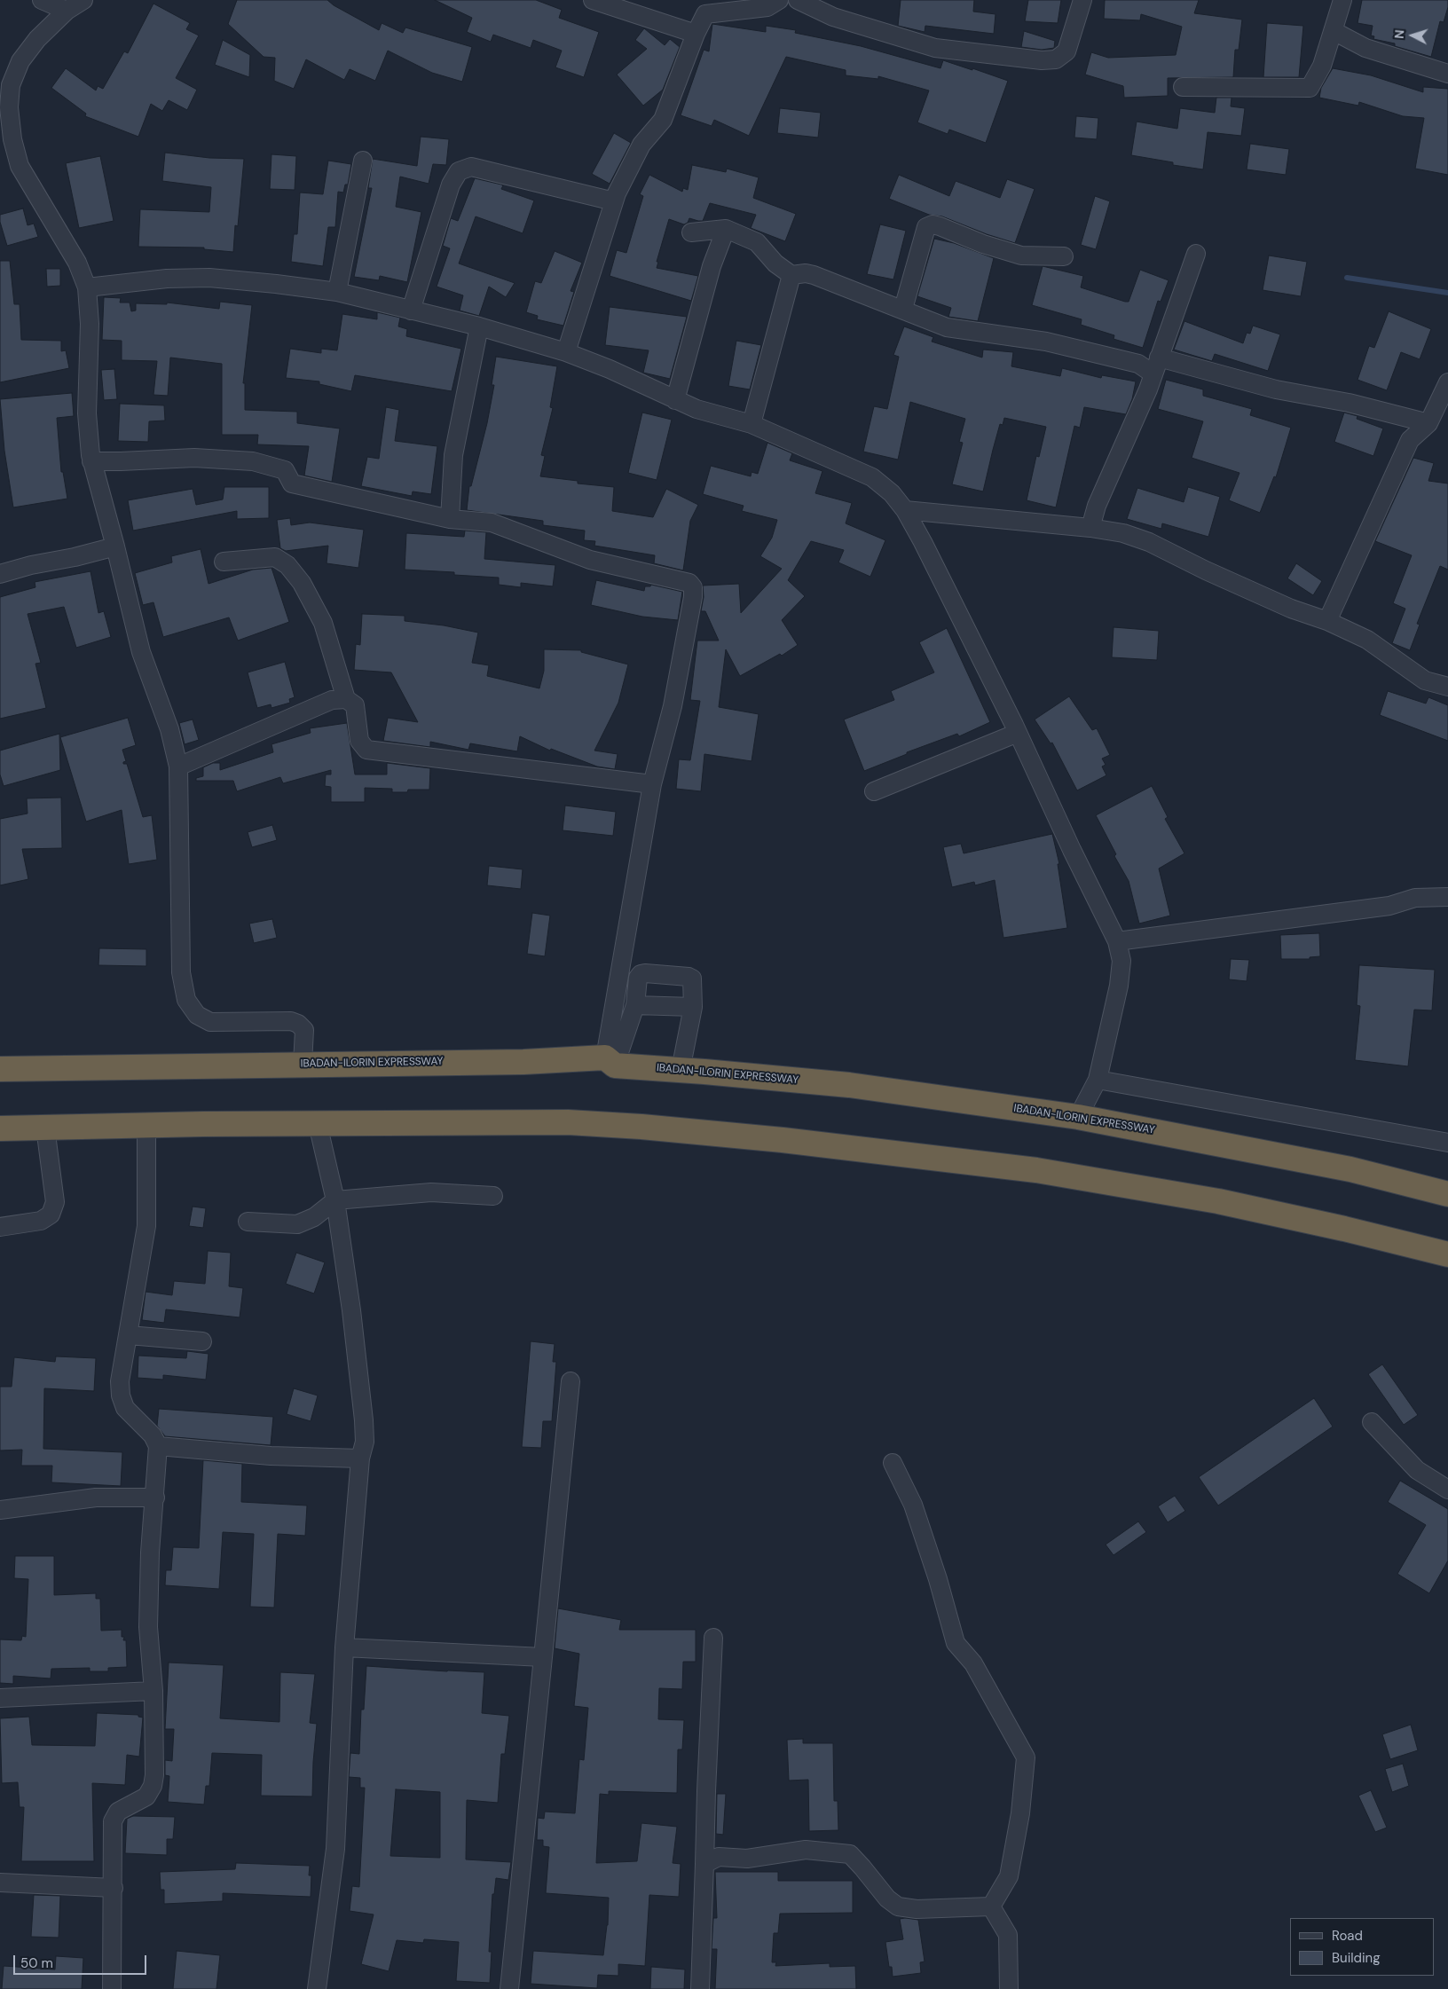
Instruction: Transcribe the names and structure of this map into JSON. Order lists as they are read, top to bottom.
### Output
{
  "streets": {
    "highway": ["IBADAN-ILORIN EXPRESSWAY"]
  },
  "legend": ["Road", "Building"],
  "scale_bar": "50 m",
  "north": "left"
}
